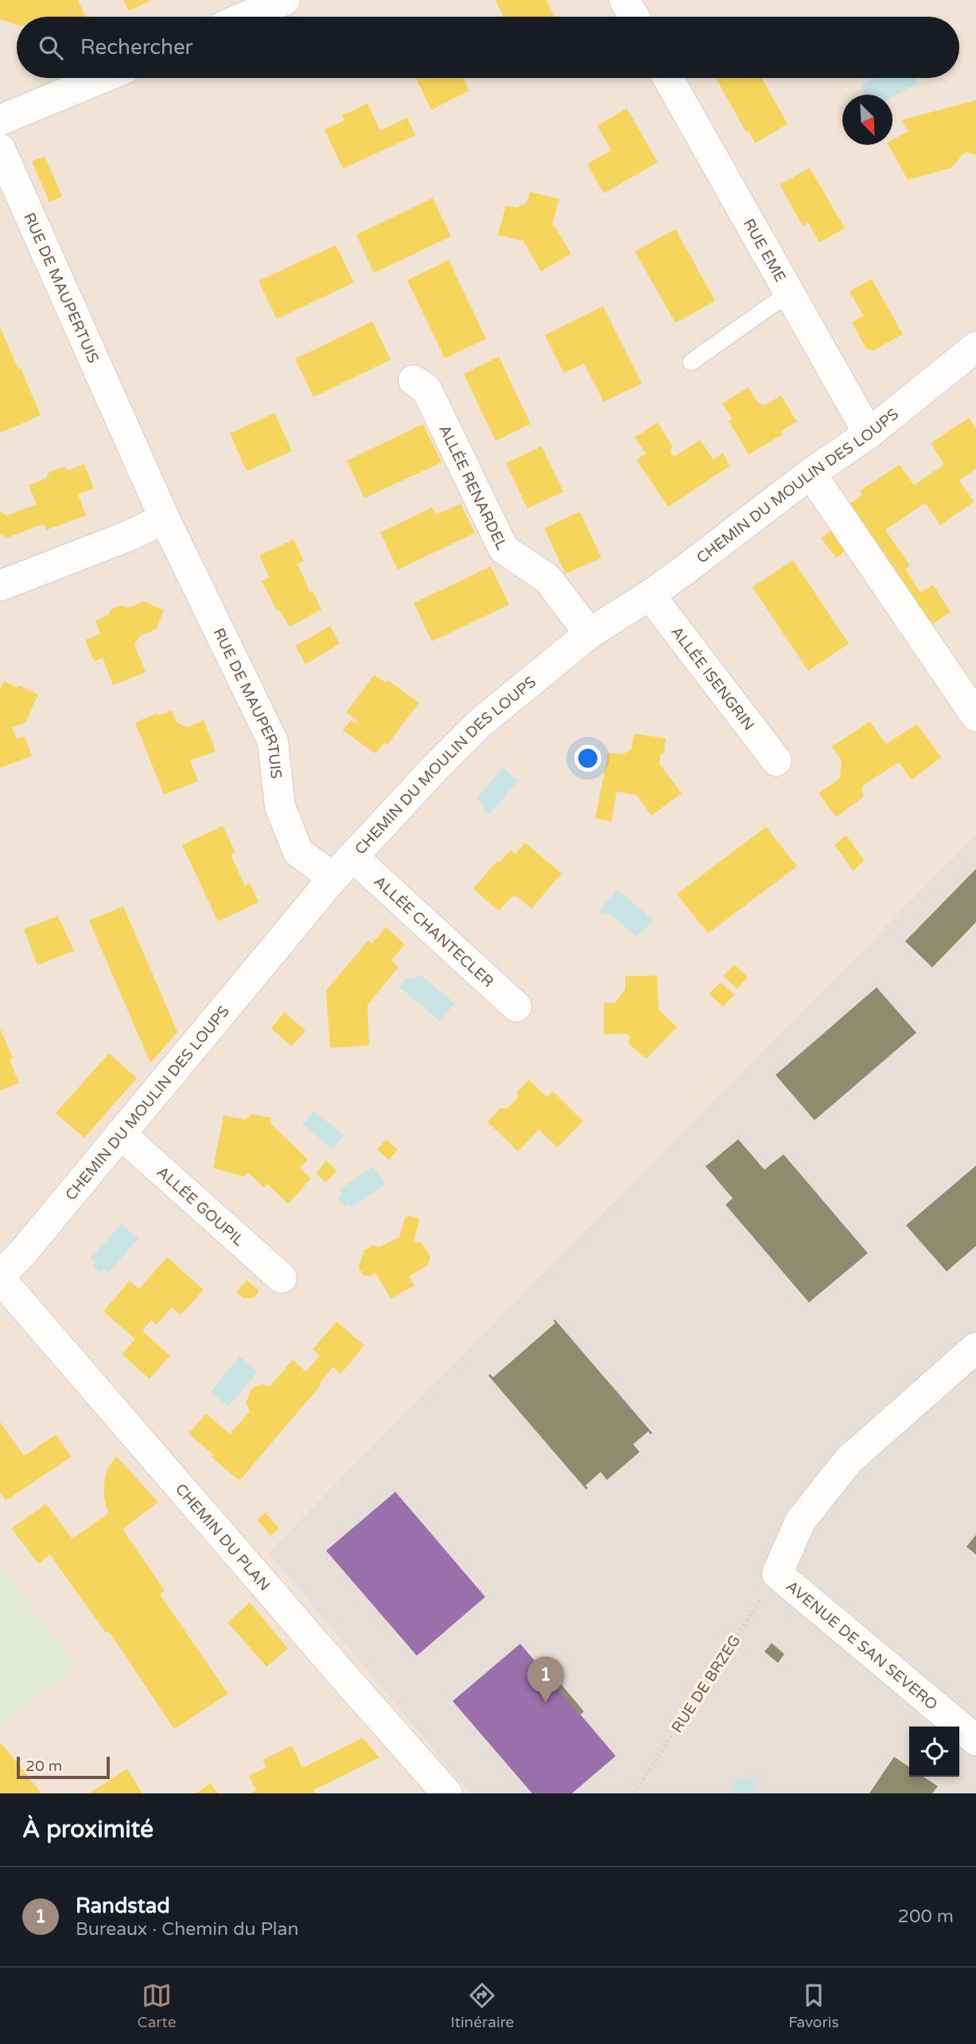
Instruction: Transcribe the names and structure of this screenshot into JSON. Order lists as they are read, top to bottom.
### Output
{
  "streets": {
    "street": [
      "RUE EME",
      "RUE DE MAUPERTUIS",
      "ALLÉE RENARDEL",
      "CHEMIN DU MOULIN DES LOUPS",
      "ALLÉE ISENGRIN",
      "ALLÉE CHANTECLER",
      "ALLÉE GOUPIL",
      "CHEMIN DU PLAN",
      "AVENUE DE SAN SEVERO"
    ],
    "path": ["RUE DE BRZEG"]
  },
  "crossings": [
    ["RUE EME", "CHEMIN DU MOULIN DES LOUPS"],
    ["RUE DE MAUPERTUIS", "CHEMIN DU MOULIN DES LOUPS"],
    ["RUE DE MAUPERTUIS", "ALLÉE CHANTECLER"],
    ["ALLÉE RENARDEL", "CHEMIN DU MOULIN DES LOUPS"],
    ["CHEMIN DU MOULIN DES LOUPS", "ALLÉE ISENGRIN"],
    ["CHEMIN DU MOULIN DES LOUPS", "ALLÉE CHANTECLER"],
    ["CHEMIN DU MOULIN DES LOUPS", "ALLÉE GOUPIL"],
    ["CHEMIN DU MOULIN DES LOUPS", "CHEMIN DU PLAN"],
    ["AVENUE DE SAN SEVERO", "RUE DE BRZEG"]
  ],
  "scale_bar": "20 m",
  "north": "bottom right",
  "page": {
    "search": "Rechercher",
    "pins": "1",
    "scale": "20 m",
    "heading": "À proximité",
    "list": [
      {
        "mark": "1",
        "name": "Randstad",
        "note": "Bureaux · Chemin du Plan",
        "value": "200 m"
      }
    ],
    "nav": ["Carte", "Itinéraire", "Favoris"]
  }
}
